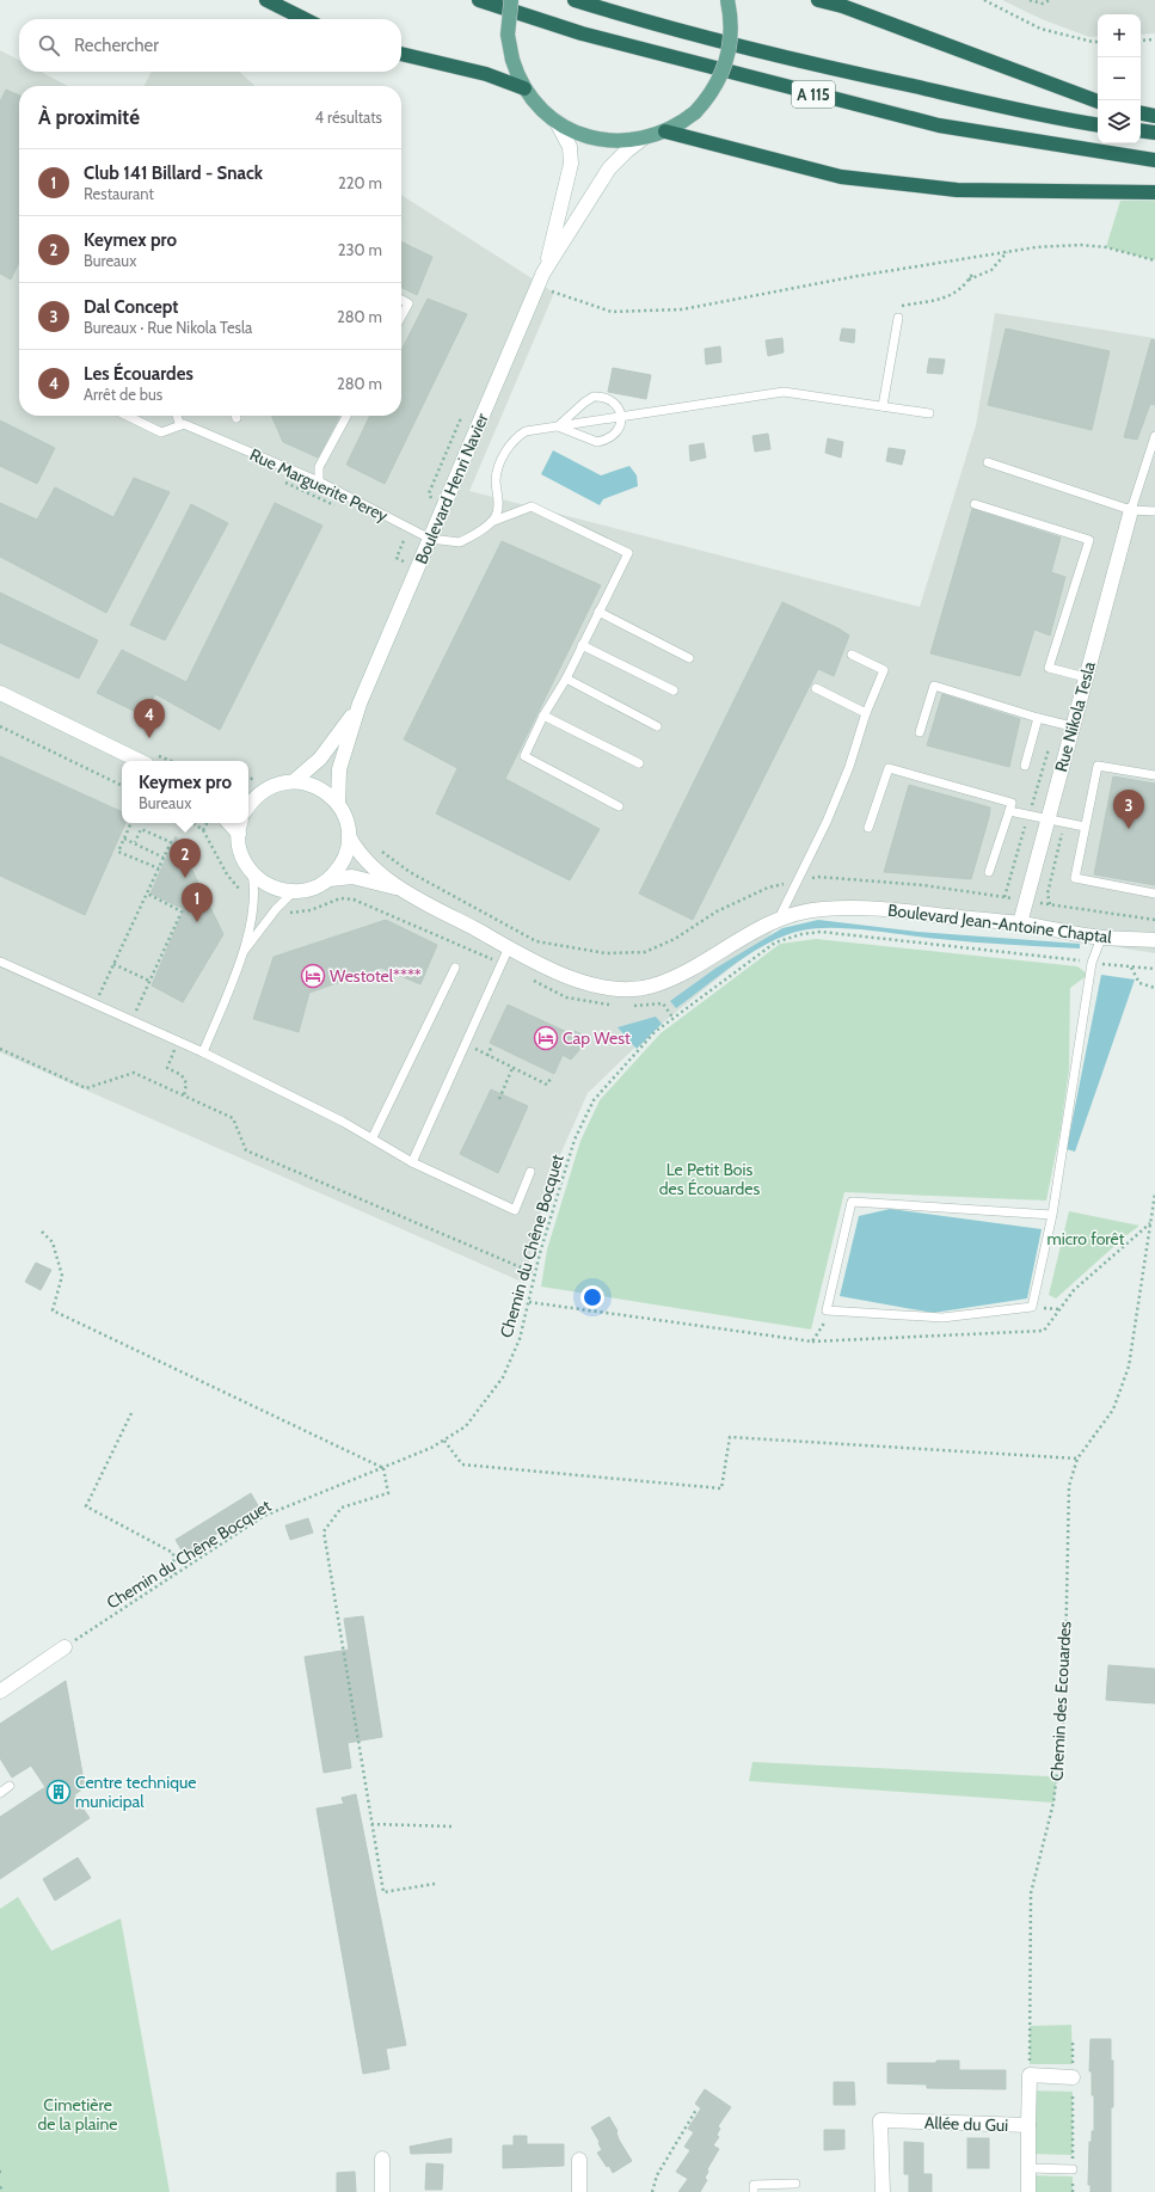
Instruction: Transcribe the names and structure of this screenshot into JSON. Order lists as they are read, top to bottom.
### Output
{
  "streets": {
    "highway": ["A 115"],
    "street": [
      "Boulevard Henri Navier",
      "Rue Nikola Tesla",
      "Boulevard Jean-Antoine Chaptal",
      "Allée du Gui"
    ],
    "lane": ["Rue Marguerite Perey"],
    "path": ["Chemin du Chêne Bocquet", "Chemin des Ecouardes"]
  },
  "crossings": [
    ["Rue Marguerite Perey", "Boulevard Henri Navier"],
    ["Rue Nikola Tesla", "Boulevard Jean-Antoine Chaptal"],
    ["Chemin des Ecouardes", "Allée du Gui"]
  ],
  "parks": ["Le Petit Bois des Écouardes", "micro forêt", "Cimetière de la plaine"],
  "places": {
    "hotel": ["Westotel****", "Cap West"],
    "building": ["Centre technique municipal"]
  },
  "page": {
    "map_buttons": ["+", "−"],
    "search": "Rechercher",
    "heading": ["À proximité", "4 résultats"],
    "list": [
      {
        "mark": "1",
        "name": "Club 141 Billard - Snack",
        "note": "Restaurant",
        "value": "220 m"
      },
      {
        "mark": "2",
        "name": "Keymex pro",
        "note": "Bureaux",
        "value": "230 m"
      },
      {
        "mark": "3",
        "name": "Dal Concept",
        "note": "Bureaux · Rue Nikola Tesla",
        "value": "280 m"
      },
      {
        "mark": "4",
        "name": "Les Écouardes",
        "note": "Arrêt de bus",
        "value": "280 m"
      }
    ],
    "pins": [
      "4",
      "3",
      "2",
      "1"
    ],
    "popup": ["Keymex pro", "Bureaux"]
  }
}
